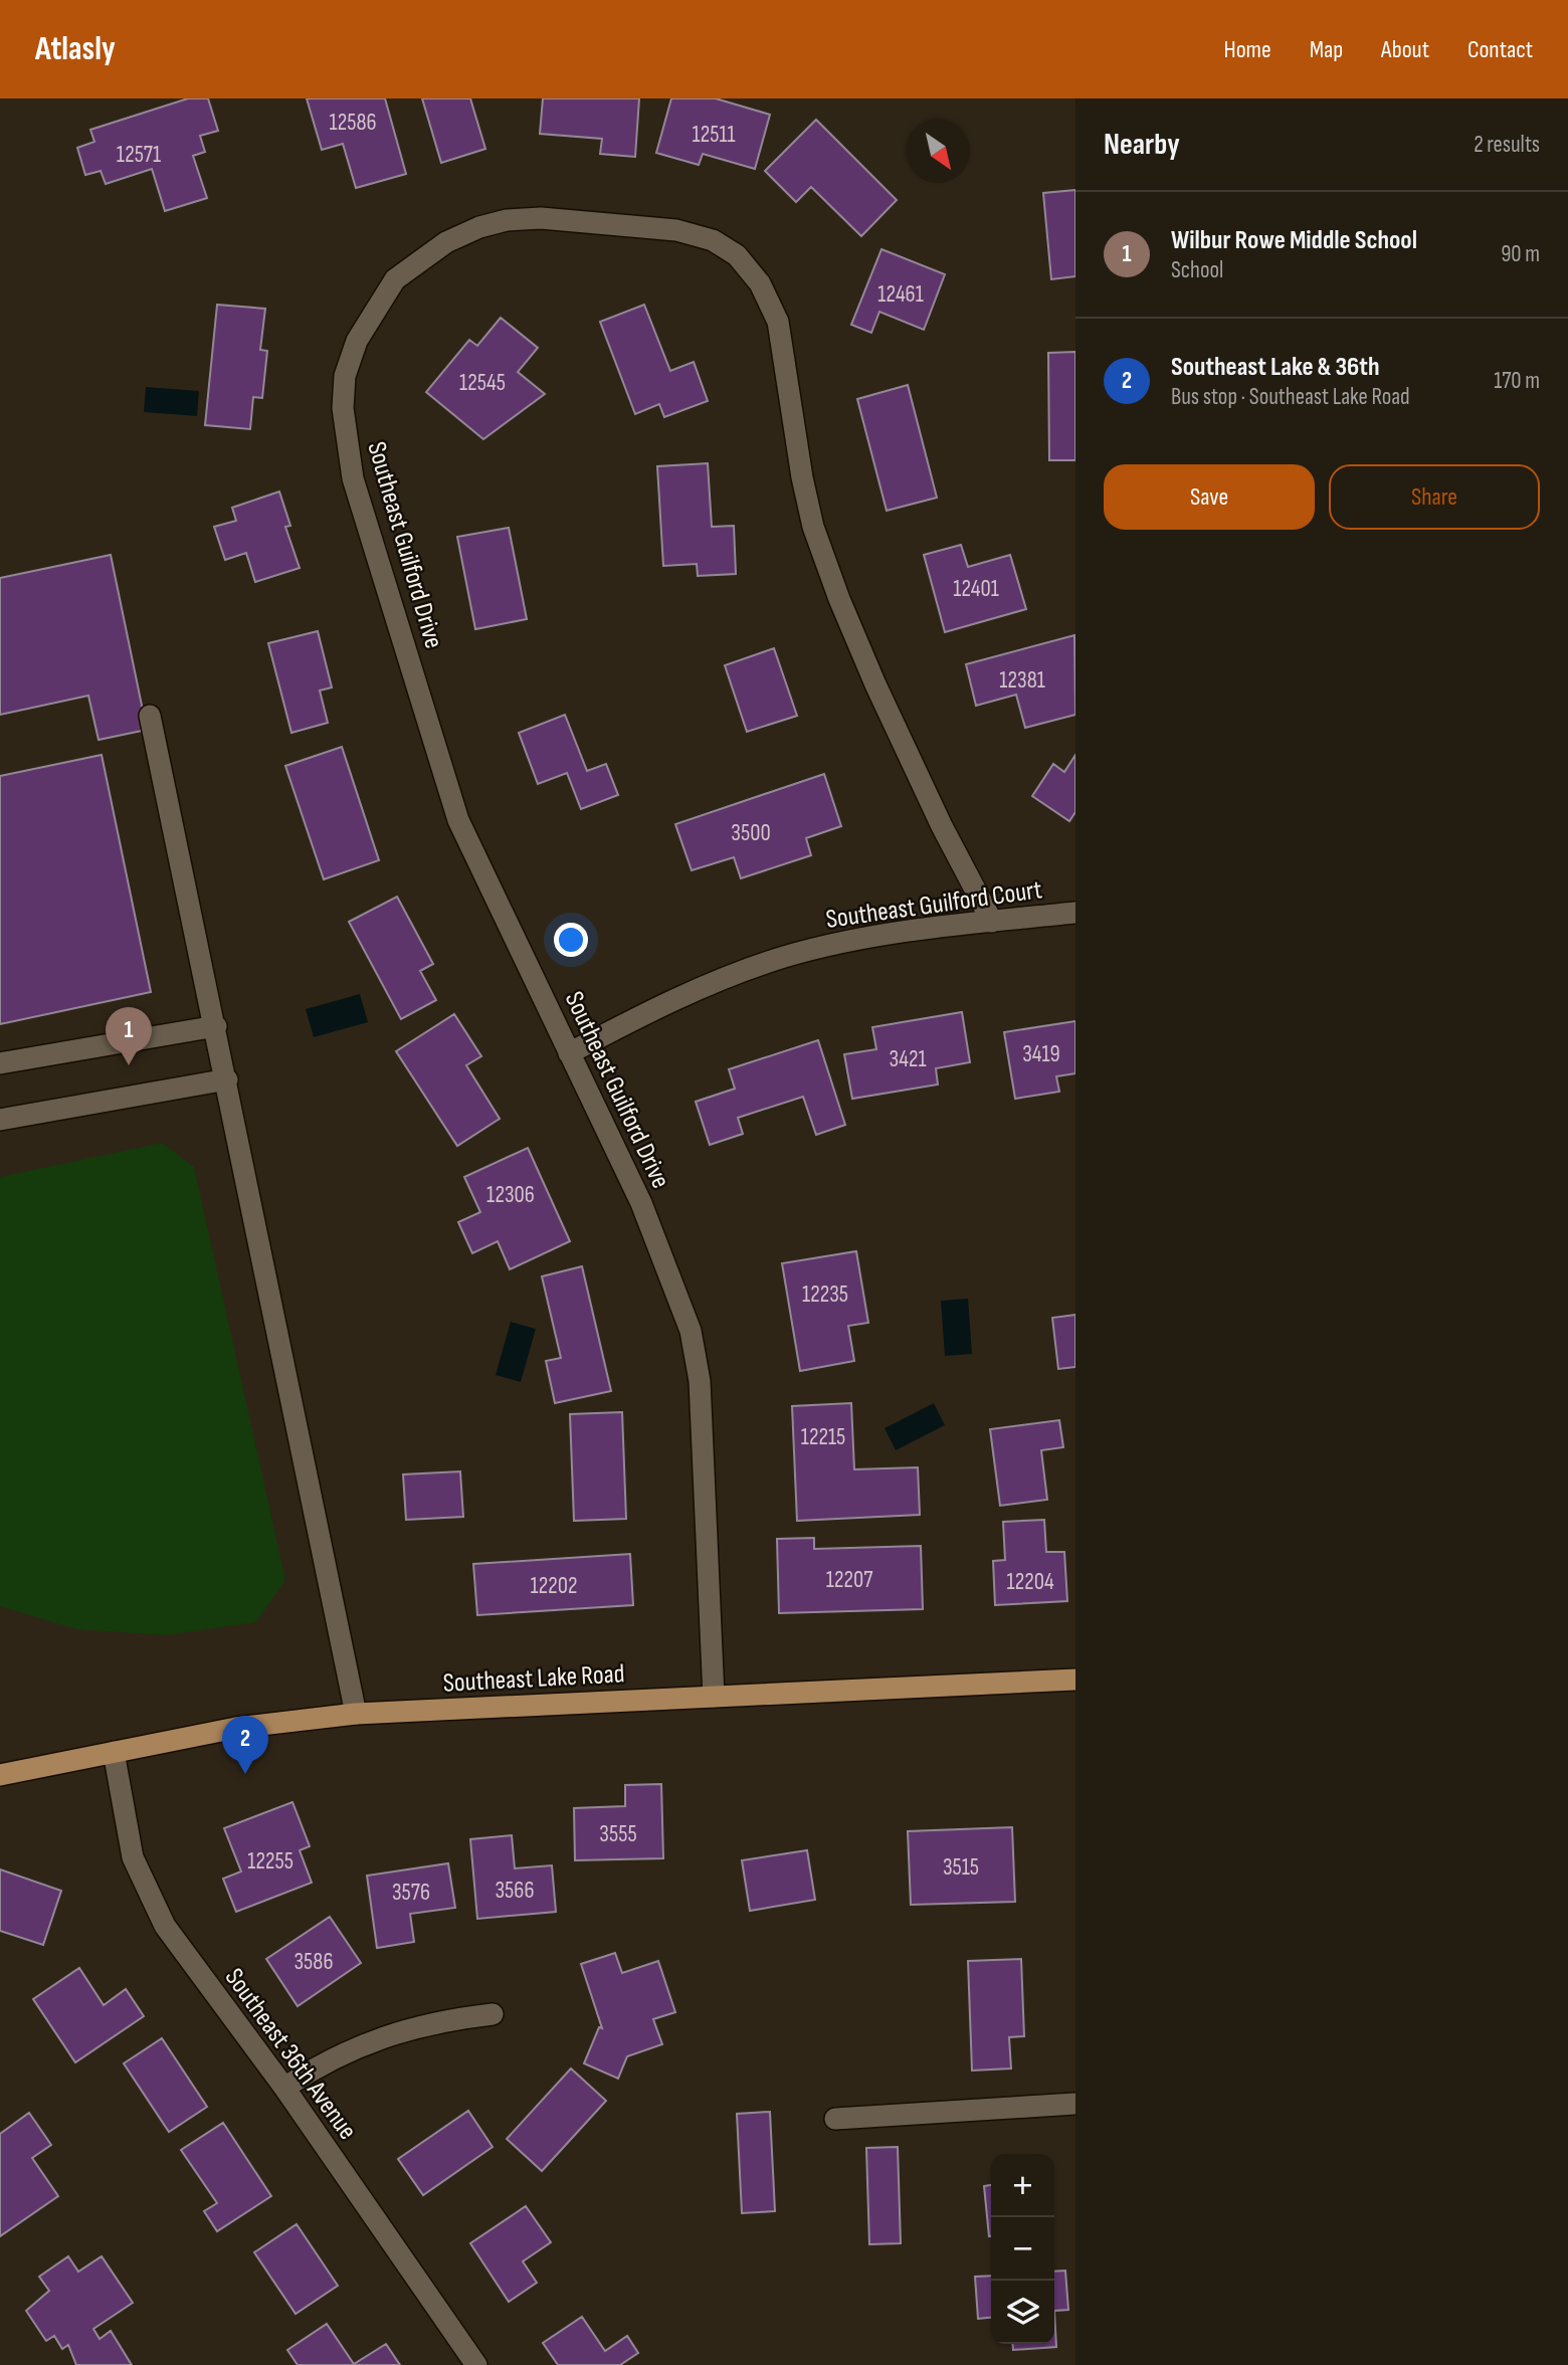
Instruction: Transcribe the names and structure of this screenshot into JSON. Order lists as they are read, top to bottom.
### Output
{
  "streets": {
    "main road": ["Southeast Lake Road"],
    "street": ["Southeast Guilford Drive", "Southeast Guilford Court", "Southeast 36th Avenue"]
  },
  "crossings": [
    ["Southeast Guilford Drive", "Southeast Guilford Court"],
    ["Southeast Guilford Drive", "Southeast Lake Road"],
    ["Southeast Lake Road", "Southeast 36th Avenue"]
  ],
  "house_numbers": [
    "12586",
    "12511",
    "12571",
    "12461",
    "12545",
    "12401",
    "12381",
    "3500",
    "3419",
    "3421",
    "12306",
    "12235",
    "12215",
    "12207",
    "12204",
    "12202",
    "3555",
    "12255",
    "3515",
    "3566",
    "3576",
    "3586"
  ],
  "north": "bottom right",
  "page": {
    "header": "Atlasly",
    "nav": [
      "Home",
      "Map",
      "About",
      "Contact"
    ],
    "heading": ["Nearby", "2 results"],
    "list": [
      {
        "mark": "1",
        "name": "Wilbur Rowe Middle School",
        "note": "School",
        "value": "90 m"
      },
      {
        "mark": "2",
        "name": "Southeast Lake & 36th",
        "note": "Bus stop · Southeast Lake Road",
        "value": "170 m"
      }
    ],
    "buttons": ["Save", "Share"],
    "pins": ["1", "2"],
    "map_buttons": ["+", "−"]
  }
}
